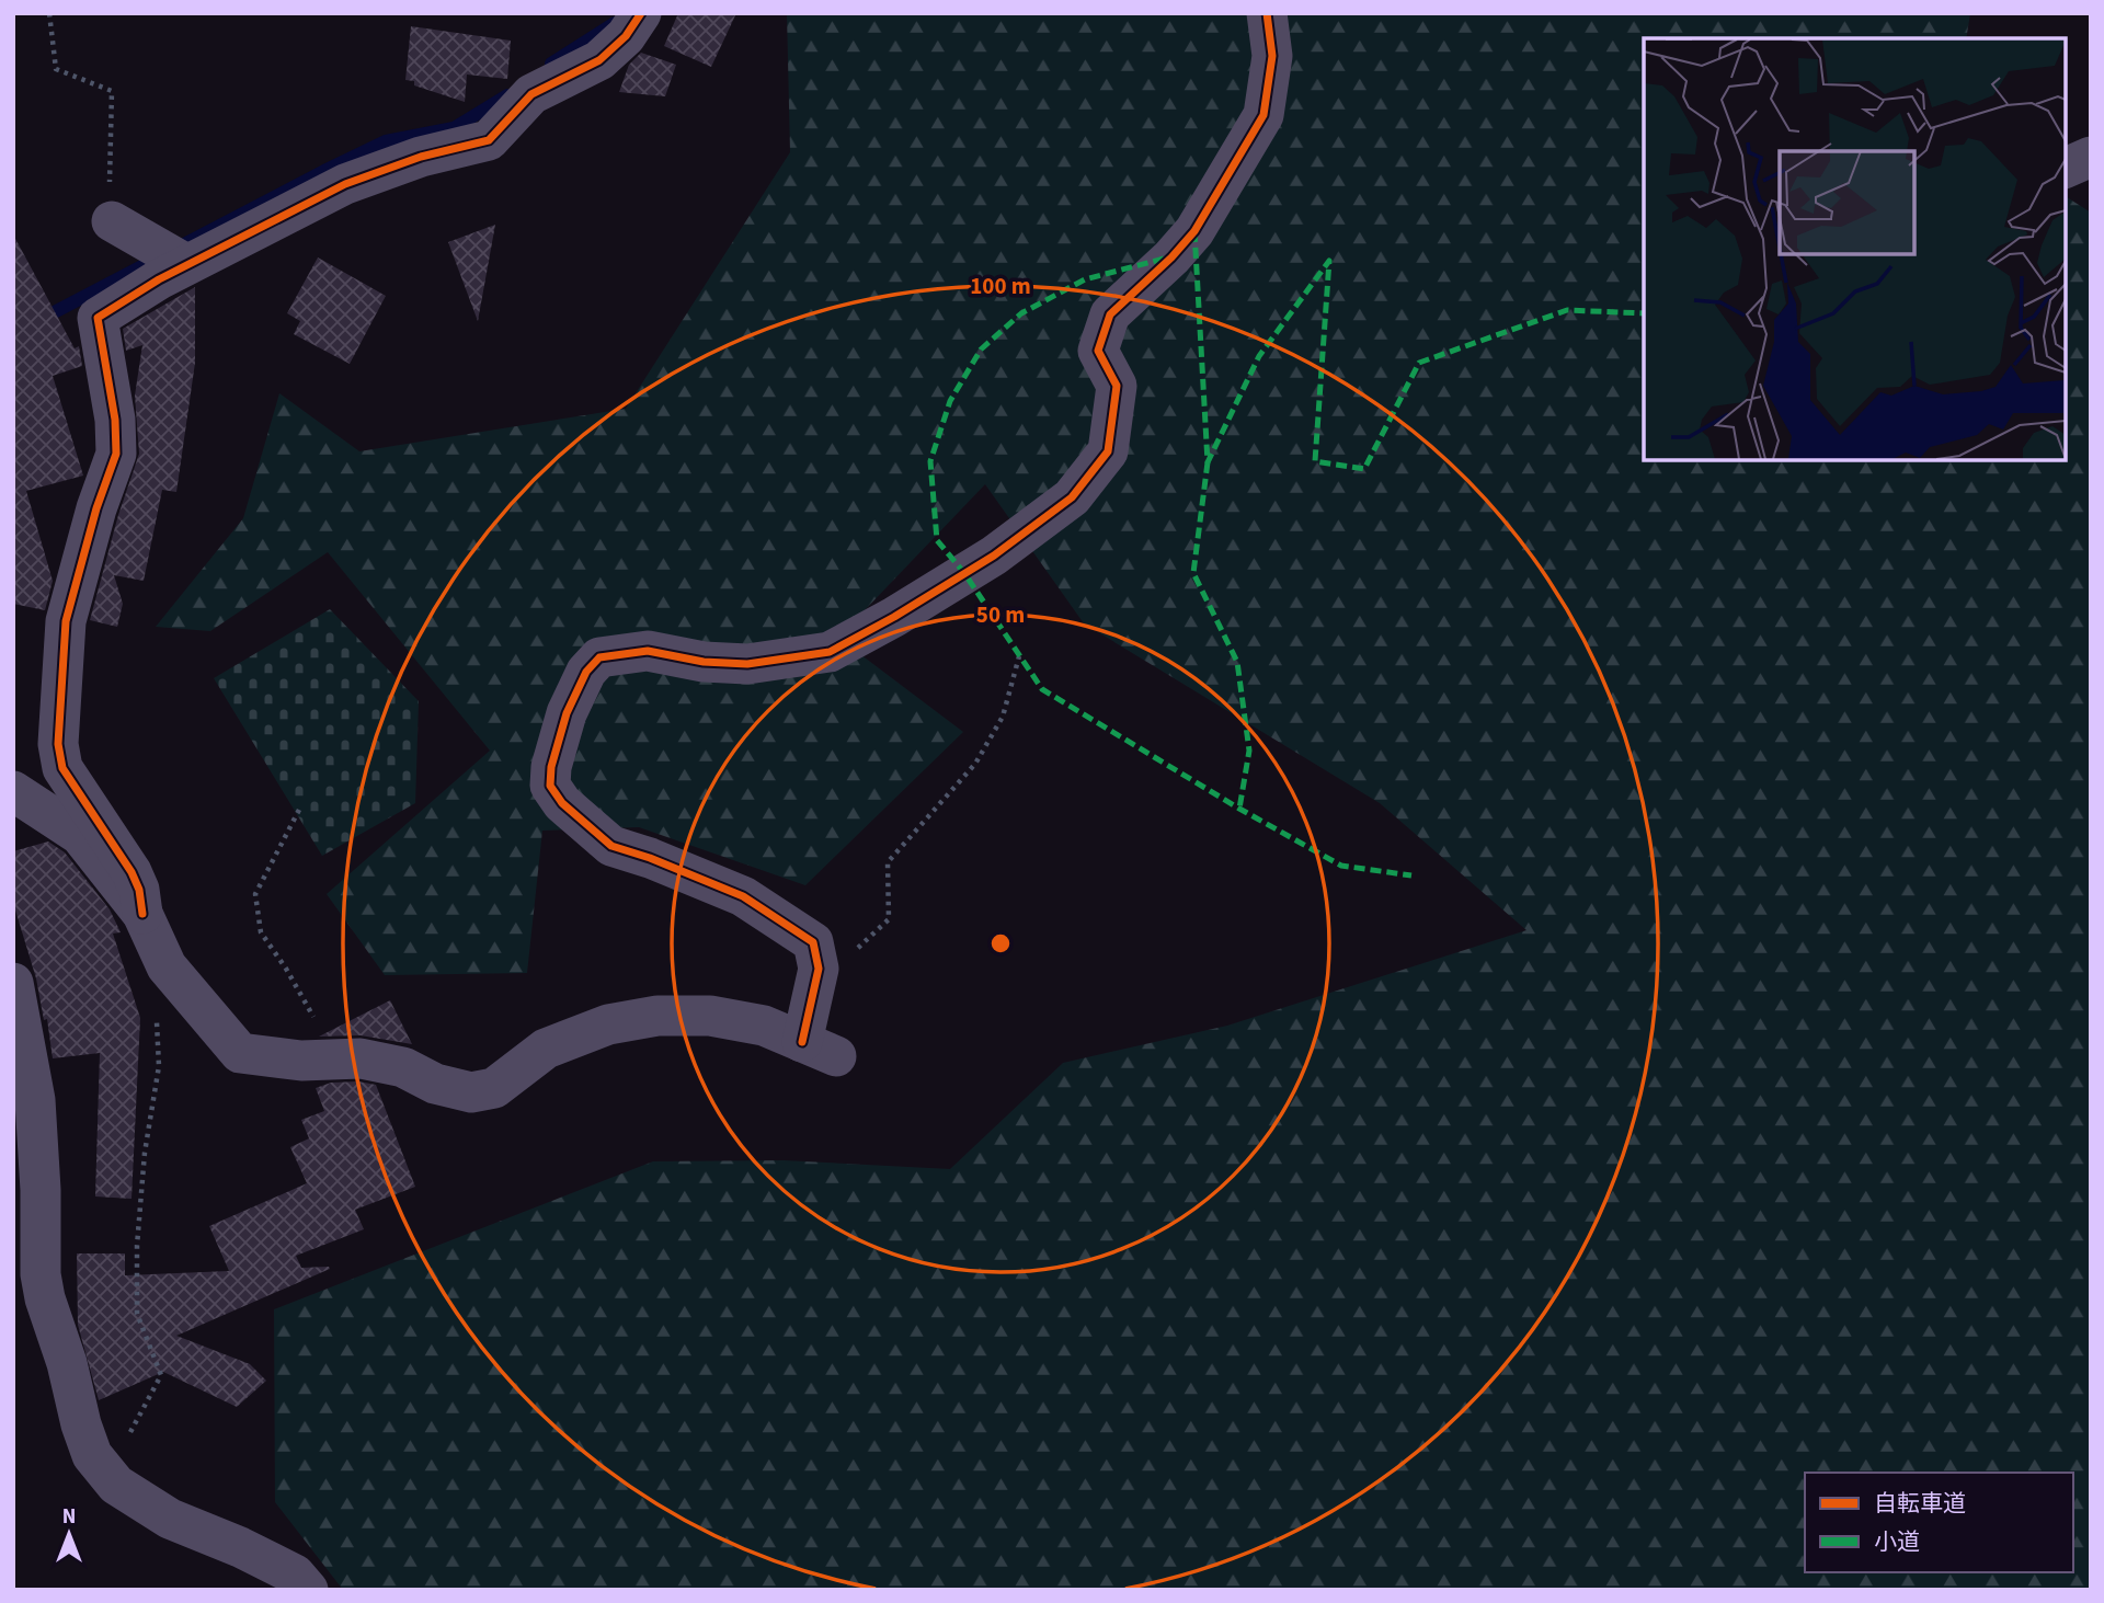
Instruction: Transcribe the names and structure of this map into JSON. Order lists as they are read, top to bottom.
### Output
{
  "legend": ["自転車道", "小道"],
  "north": "top",
  "rings": ["100 m", "50 m"]
}
